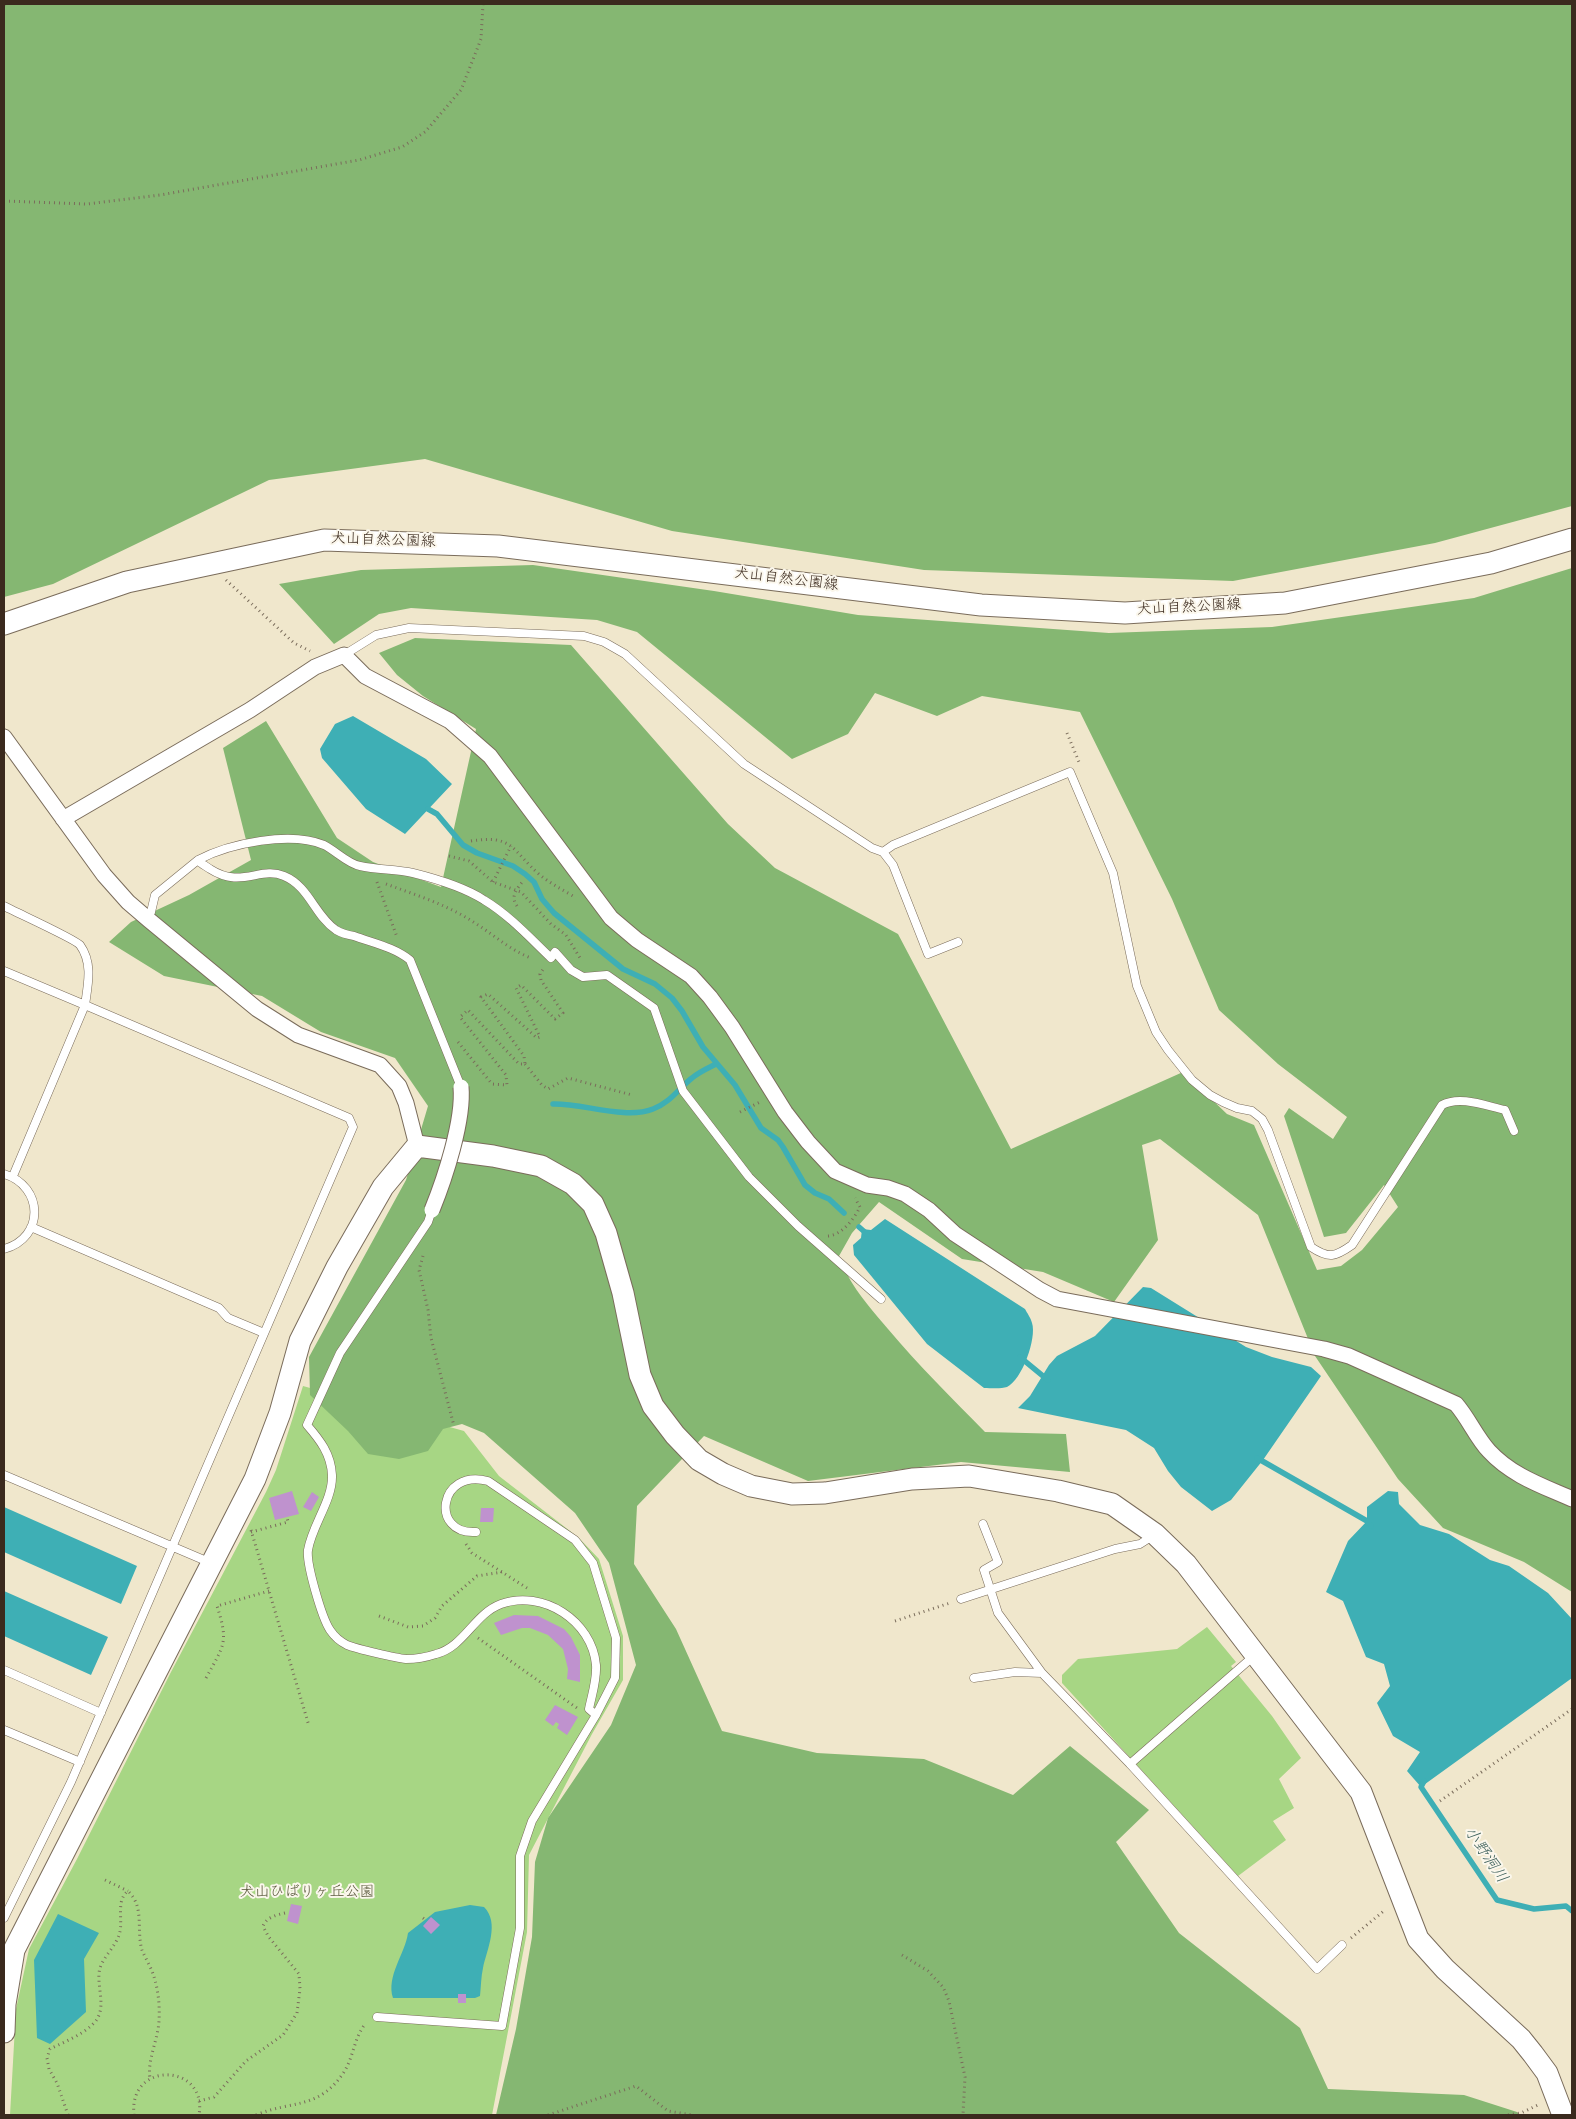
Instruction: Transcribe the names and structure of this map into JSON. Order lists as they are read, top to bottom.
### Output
{
  "streets": {
    "street": ["犬山自然公園線"]
  },
  "water": ["小野洞川"],
  "parks": ["犬山ひばりヶ丘公園"]
}
